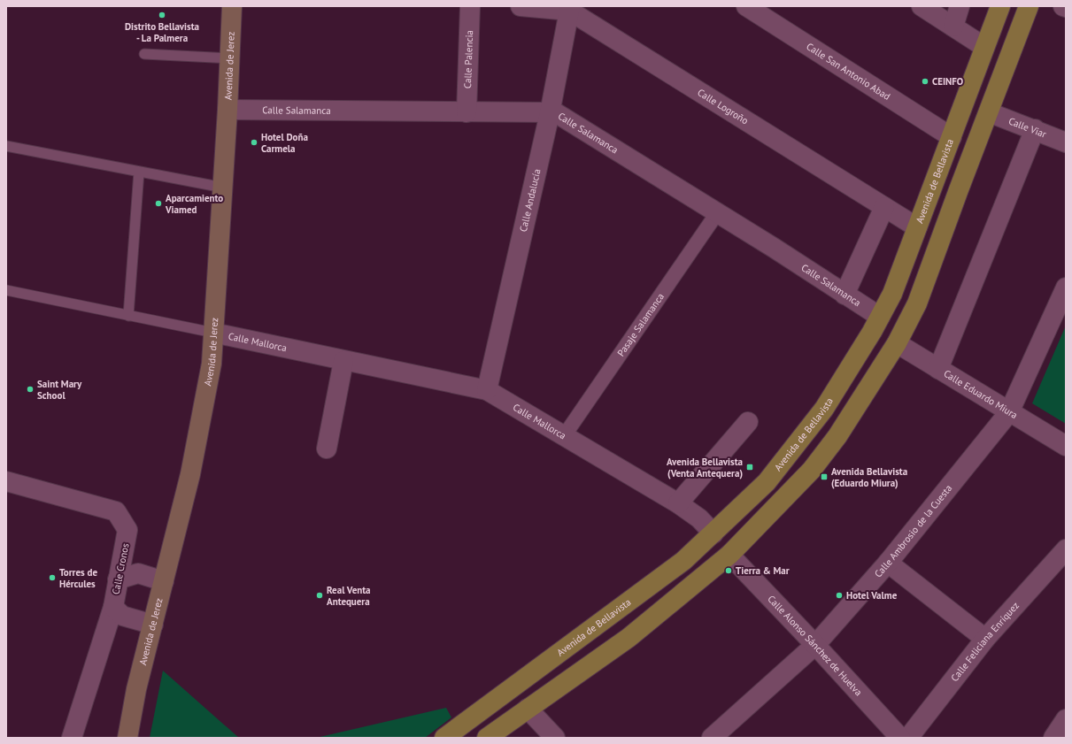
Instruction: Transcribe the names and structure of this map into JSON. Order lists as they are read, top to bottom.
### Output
{
  "streets": {
    "main road": ["Avenida de Jerez", "Avenida de Bellavista"],
    "street": [
      "Calle Palencia",
      "Calle San Antonio Abad",
      "Calle Logroño",
      "Calle Salamanca",
      "Calle Viar",
      "Calle Andalucía",
      "Pasaje Salamanca",
      "Calle Mallorca",
      "Calle Eduardo Miura",
      "Calle Ambrosio de la Cuesta",
      "Calle Cronos",
      "Calle Feliciana Enríquez",
      "Calle Alonso Sánchez de Huelva"
    ]
  },
  "crossings": [
    ["Calle Palencia", "Calle Salamanca"],
    ["Avenida de Jerez", "Calle Salamanca"],
    ["Avenida de Jerez", "Calle Mallorca"],
    ["Calle San Antonio Abad", "Avenida de Bellavista"],
    ["Calle Logroño", "Avenida de Bellavista"],
    ["Calle Logroño", "Calle Andalucía"],
    ["Calle Salamanca", "Avenida de Bellavista"],
    ["Calle Salamanca", "Calle Andalucía"],
    ["Calle Salamanca", "Pasaje Salamanca"],
    ["Avenida de Bellavista", "Calle Mallorca"],
    ["Calle Andalucía", "Calle Mallorca"],
    ["Pasaje Salamanca", "Calle Mallorca"],
    ["Calle Eduardo Miura", "Calle Ambrosio de la Cuesta"],
    ["Calle Ambrosio de la Cuesta", "Calle Alonso Sánchez de Huelva"]
  ],
  "places": {
    "other": [
      "Distrito Bellavista - La Palmera",
      "CEINFO",
      "Hotel Doña Carmela",
      "Aparcamiento Viamed",
      "Saint Mary School",
      "Tierra & Mar",
      "Torres de Hércules",
      "Real Venta Antequera",
      "Hotel Valme"
    ],
    "transit": ["Avenida Bellavista (Venta Antequera)", "Avenida Bellavista (Eduardo Miura)"]
  }
}
